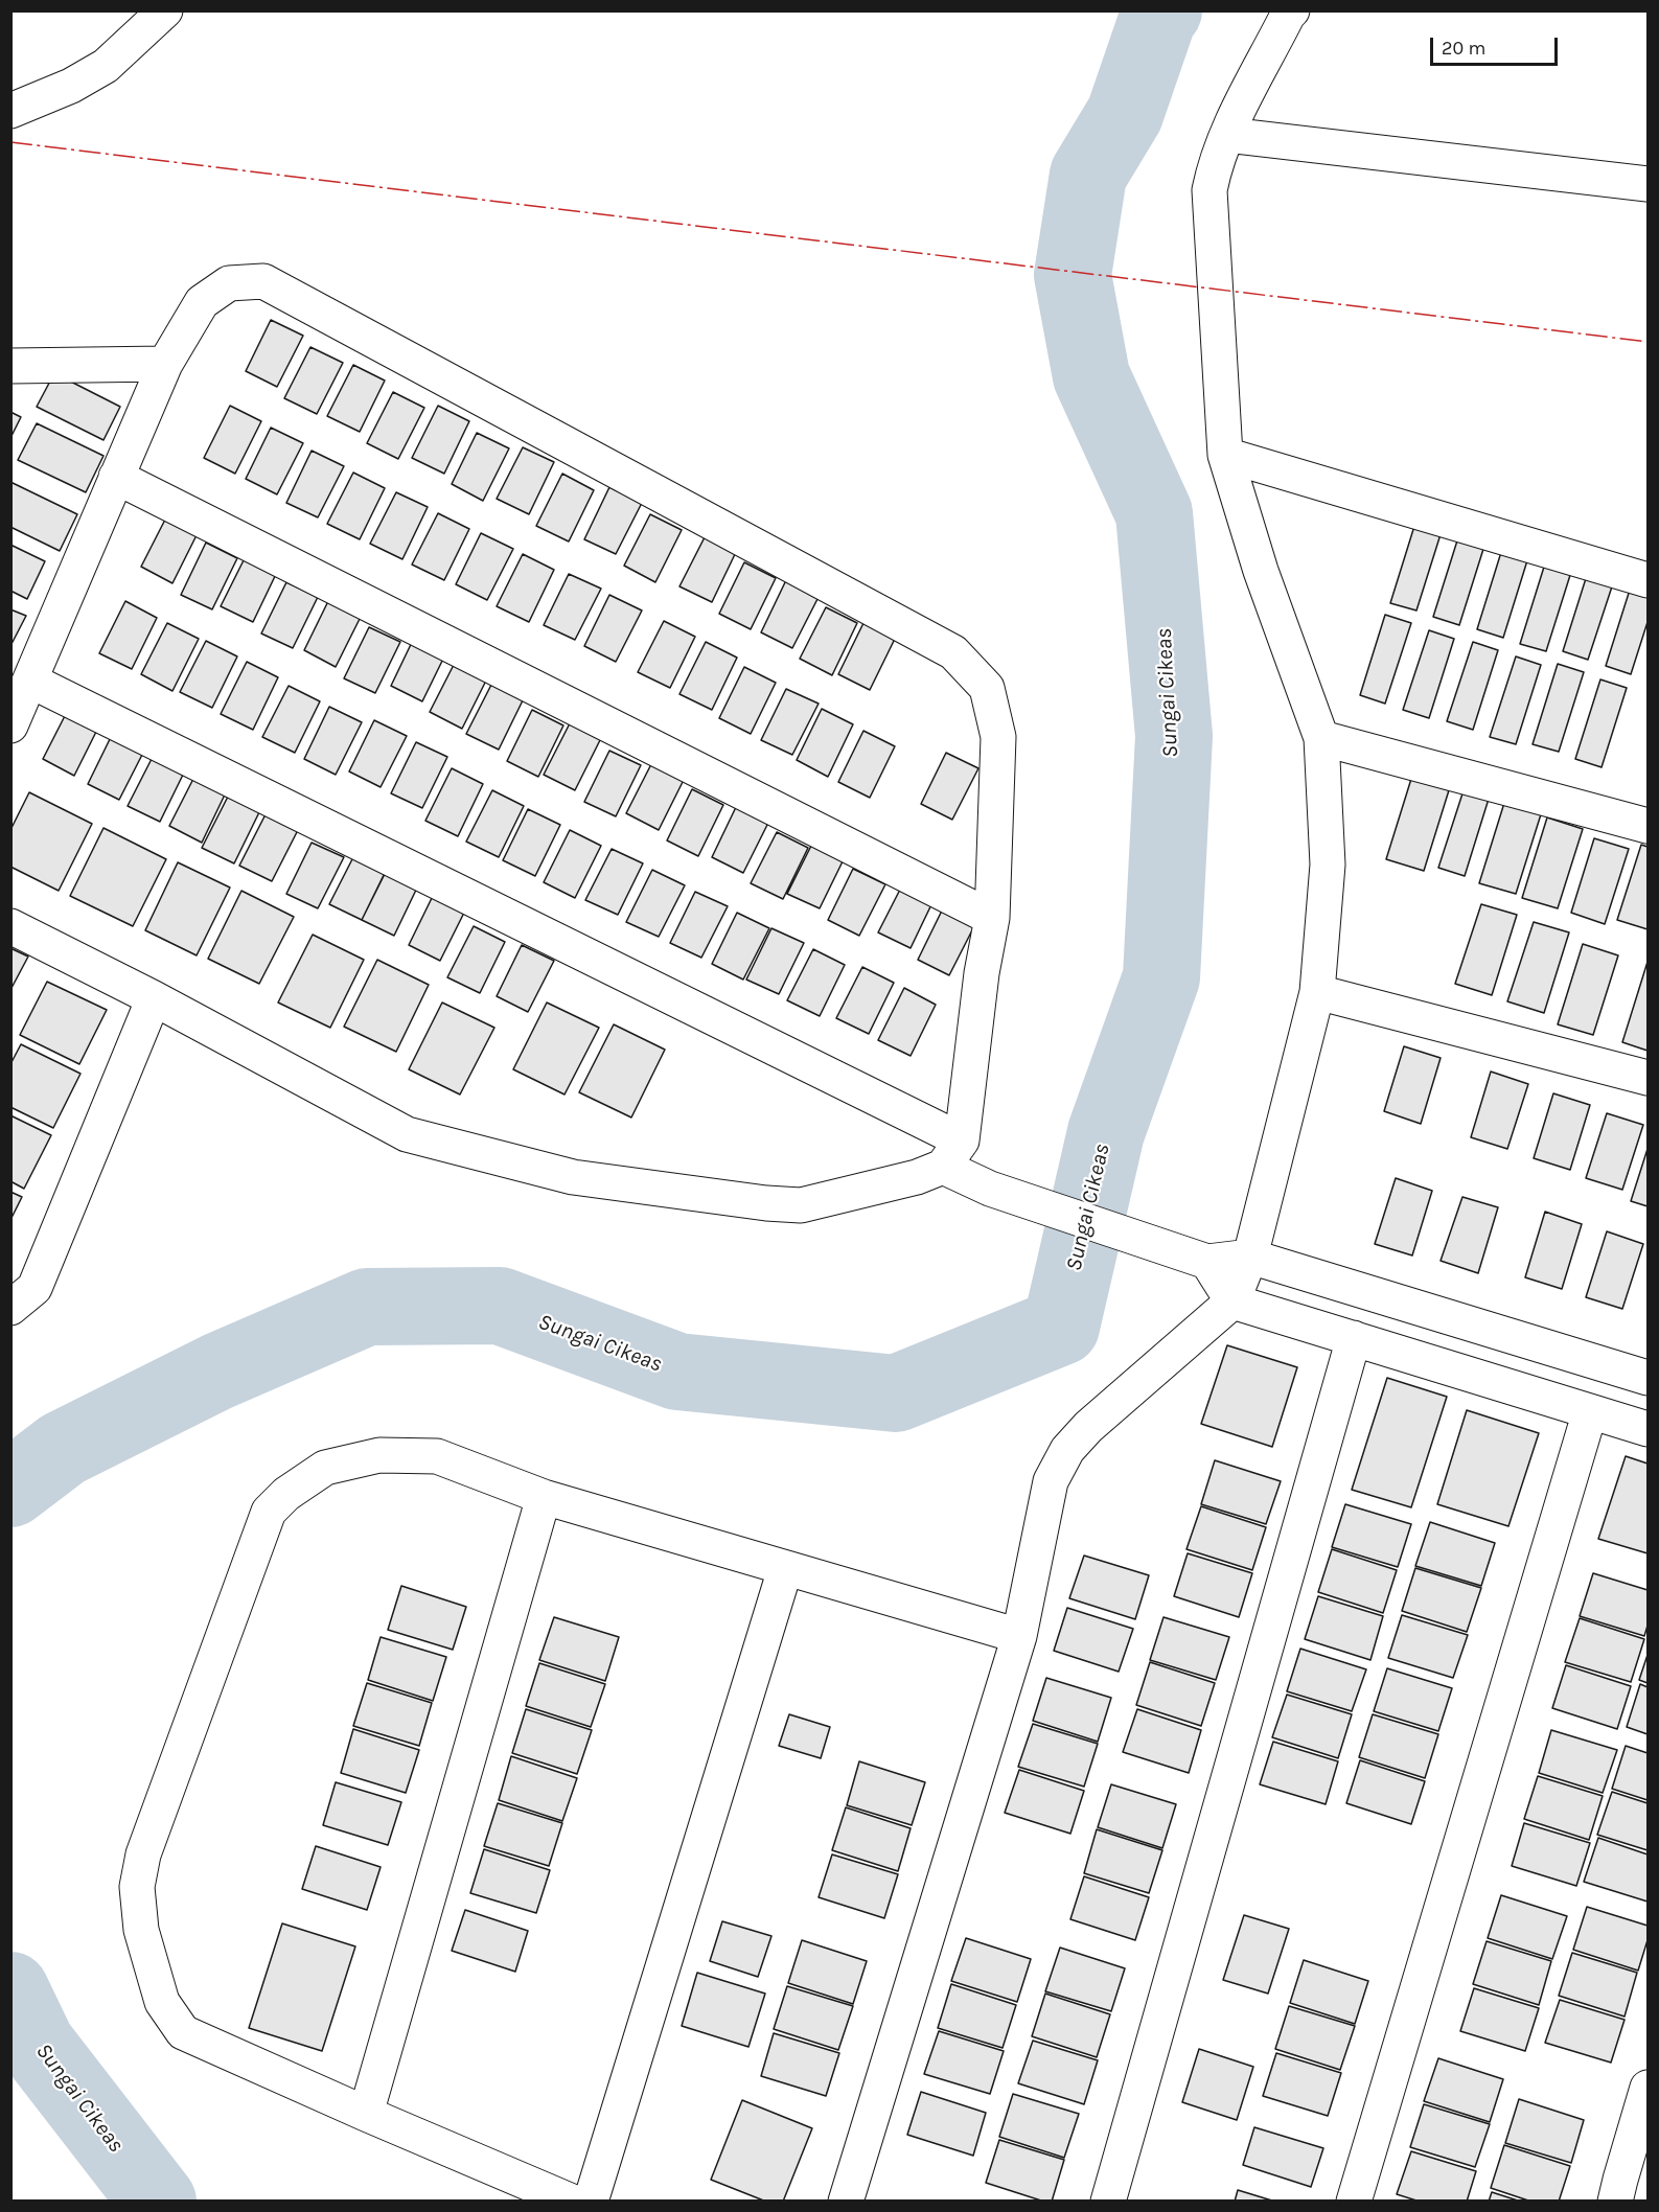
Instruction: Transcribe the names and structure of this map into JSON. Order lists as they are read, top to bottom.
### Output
{
  "water": ["Sungai Cikeas"],
  "scale_bar": "20 m"
}
